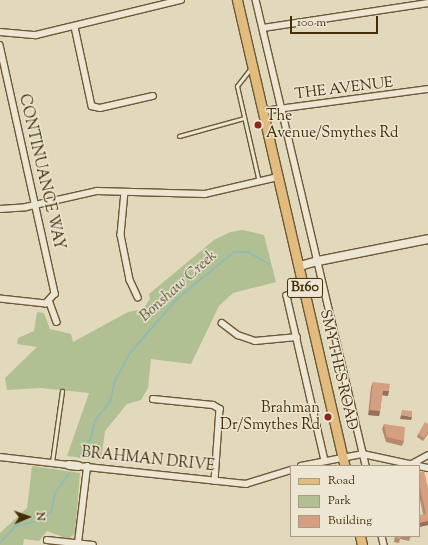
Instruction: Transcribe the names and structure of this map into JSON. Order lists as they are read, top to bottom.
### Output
{
  "streets": {
    "main road": ["B160", "SMYTHES ROAD"],
    "street": ["THE AVENUE", "CONTINUANCE WAY", "BRAHMAN DRIVE"]
  },
  "crossings": [
    ["THE AVENUE", "SMYTHES ROAD"]
  ],
  "water": ["Bonshaw Creek"],
  "places": ["The Avenue/Smythes Rd", "Brahman Dr/Smythes Rd"],
  "legend": ["Road", "Park", "Building"],
  "scale_bar": "100 m",
  "north": "right"
}
